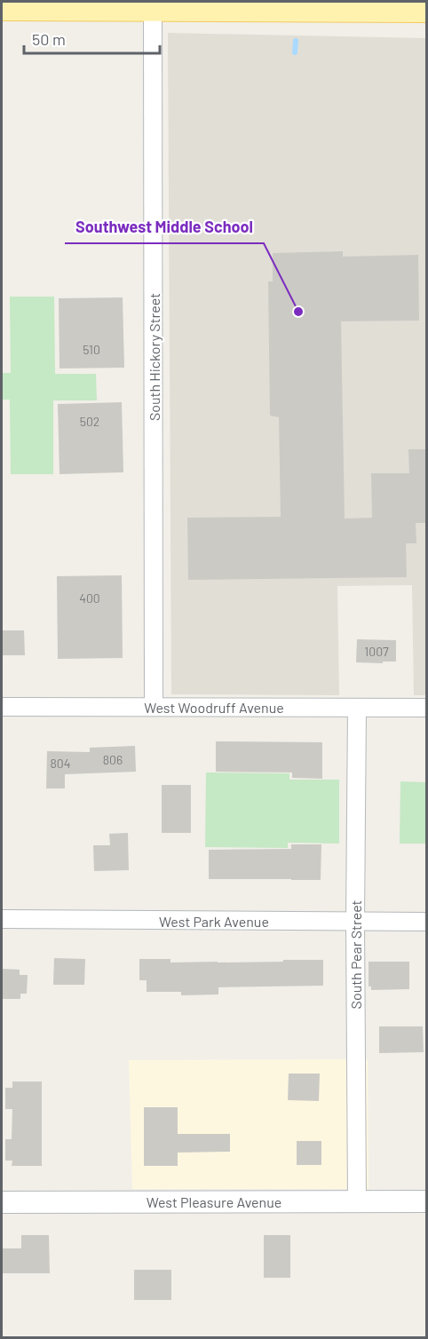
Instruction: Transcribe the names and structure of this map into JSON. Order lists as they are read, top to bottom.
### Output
{
  "streets": {
    "street": [
      "South Hickory Street",
      "West Woodruff Avenue",
      "West Park Avenue",
      "South Pear Street",
      "West Pleasure Avenue"
    ]
  },
  "crossings": [
    ["South Hickory Street", "West Woodruff Avenue"],
    ["West Woodruff Avenue", "South Pear Street"],
    ["West Park Avenue", "South Pear Street"],
    ["South Pear Street", "West Pleasure Avenue"]
  ],
  "places": ["Southwest Middle School"],
  "house_numbers": [
    "510",
    "502",
    "400",
    "1007",
    "806",
    "804"
  ],
  "scale_bar": "50 m"
}
